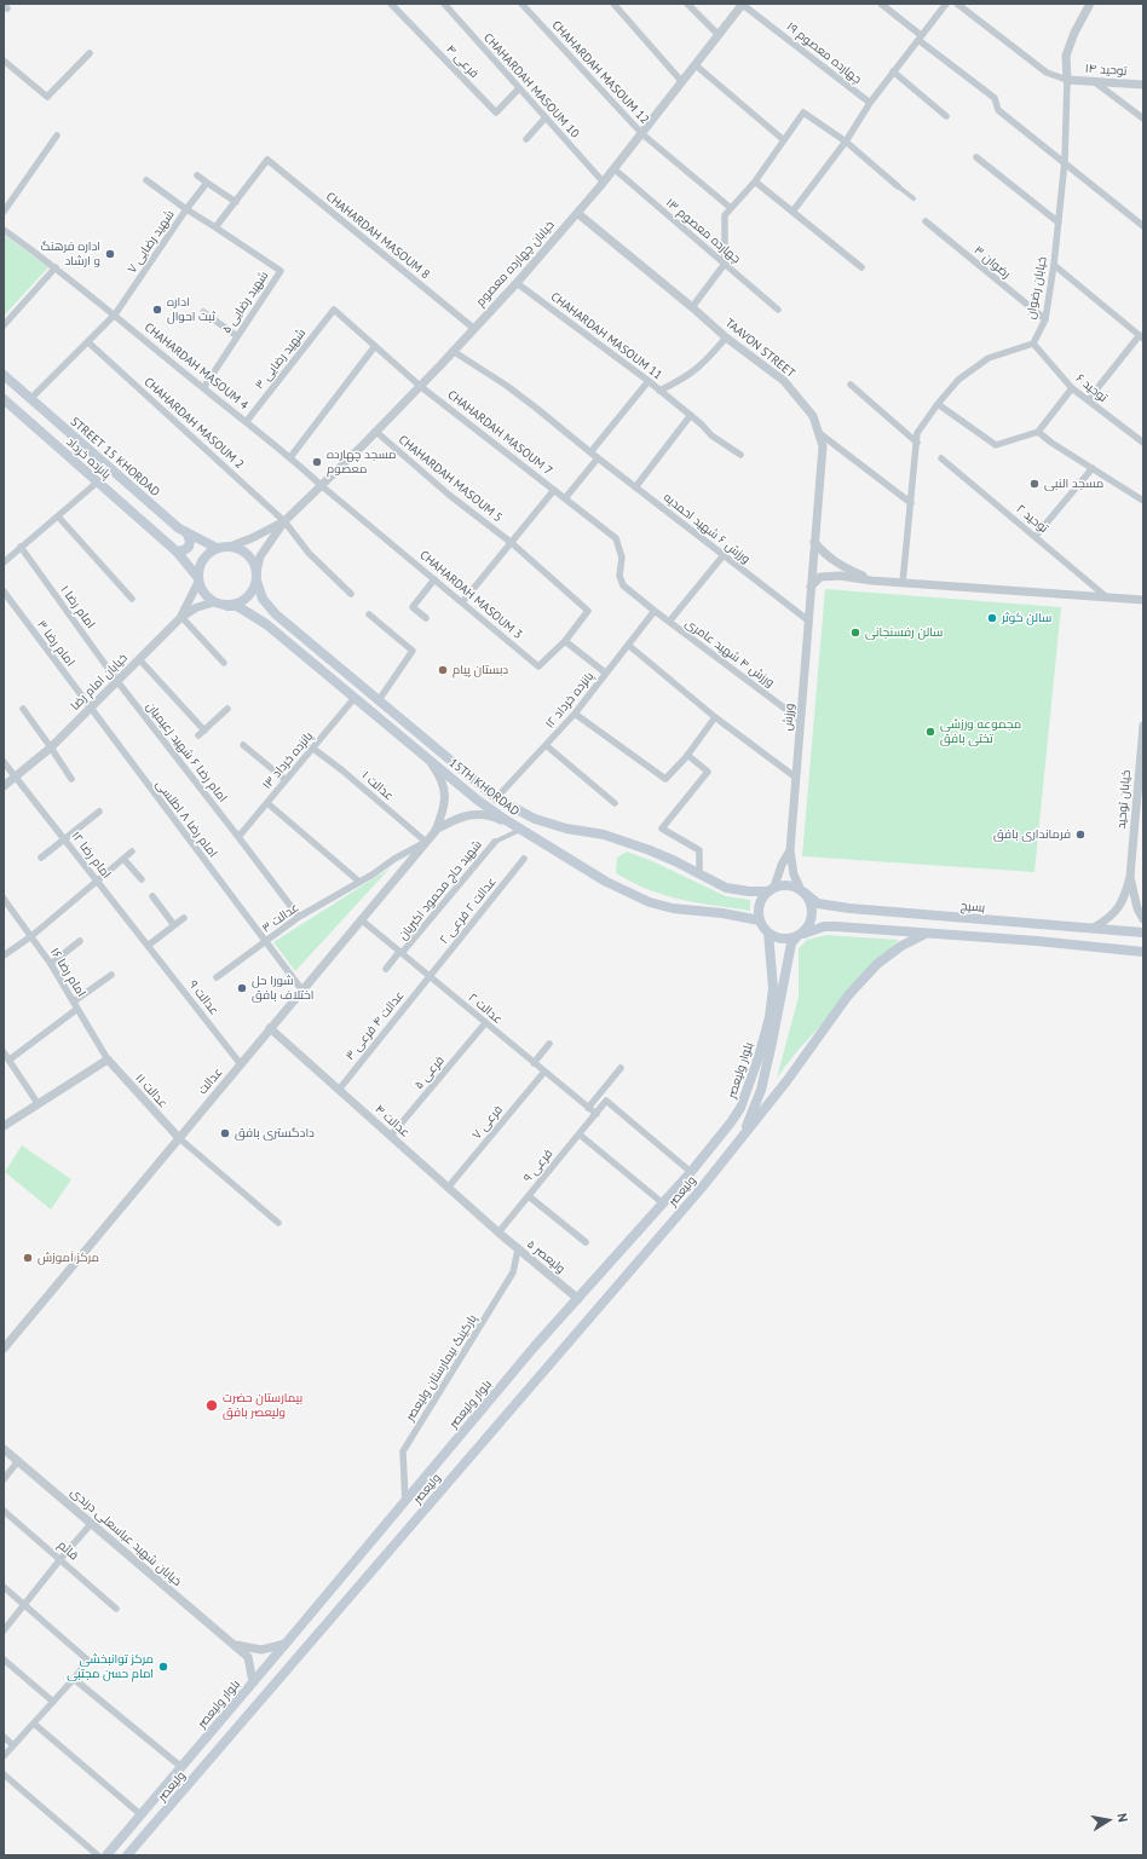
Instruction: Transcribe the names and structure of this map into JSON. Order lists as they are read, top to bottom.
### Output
{
  "streets": {
    "main road": [
      "STREET 15 KHORDAD",
      "پانزده خرداد",
      "15TH KHORDAD",
      "بسیج",
      "بلوار ولیعصر",
      "ولیعصر"
    ],
    "street": [
      "چهارده معصوم ۱۹",
      "فرعی ۴",
      "توحید ۱۴",
      "CHAHARDAH MASOUM 12",
      "CHAHARDAH MASOUM 10",
      "چهارده معصوم ۱۳",
      "CHAHARDAH MASOUM 8",
      "شهید رضایی ۷",
      "رضوان ۳",
      "خیابان چهارده معصوم",
      "خیابان رضوان",
      "شهید رضایی ۵",
      "CHAHARDAH MASOUM 11",
      "TAAVON STREET",
      "شهید رضایی ۳",
      "CHAHARDAH MASOUM 4",
      "توحید ۶",
      "CHAHARDAH MASOUM 2",
      "CHAHARDAH MASOUM 7",
      "CHAHARDAH MASOUM 5",
      "توحید ۲",
      "ورزش ۶ شهید احمدیه",
      "CHAHARDAH MASOUM 3",
      "امام رضا ۱",
      "امام رضا ۳",
      "ورزش ۴ شهید عامری",
      "خیابان امام رضا",
      "پانزده خرداد ۱۲",
      "ورزش",
      "امام رضا ۶ شهید زعیمیان",
      "پانزده خرداد ۱۳",
      "عدالت ۱",
      "خیابان توحید",
      "امام رضا ۸ اطلسی",
      "امام رضا ۱۲",
      "شهید حاج محمود اکبریان",
      "عدالت ۲ فرعی ۲",
      "عدالت ۳",
      "امام رضا ۱۶",
      "عدالت ۹",
      "عدالت ۲",
      "عدالت ۴ فرعی ۳",
      "فرعی ۵",
      "عدالت",
      "عدالت ۱۱",
      "عدالت ۴",
      "فرعی ۷",
      "فرعی ۹",
      "ولیعصر ۵",
      "پارکینگ بیمارستان ولیعصر",
      "خیابان شهید عباسعلی درندی",
      "قائم"
    ]
  },
  "crossings": [
    ["چهارده معصوم ۱۹", "خیابان چهارده معصوم"],
    ["فرعی ۴", "CHAHARDAH MASOUM 10"],
    ["توحید ۱۴", "خیابان رضوان"],
    ["CHAHARDAH MASOUM 12", "خیابان چهارده معصوم"],
    ["CHAHARDAH MASOUM 10", "خیابان چهارده معصوم"],
    ["چهارده معصوم ۱۳", "خیابان چهارده معصوم"],
    ["CHAHARDAH MASOUM 8", "خیابان چهارده معصوم"],
    ["شهید رضایی ۷", "شهید رضایی ۵"],
    ["شهید رضایی ۷", "CHAHARDAH MASOUM 4"],
    ["شهید رضایی ۷", "CHAHARDAH MASOUM 2"],
    ["شهید رضایی ۷", "STREET 15 KHORDAD"],
    ["رضوان ۳", "خیابان رضوان"],
    ["خیابان چهارده معصوم", "CHAHARDAH MASOUM 11"],
    ["خیابان چهارده معصوم", "TAAVON STREET"],
    ["خیابان چهارده معصوم", "CHAHARDAH MASOUM 4"],
    ["خیابان چهارده معصوم", "CHAHARDAH MASOUM 2"],
    ["خیابان چهارده معصوم", "CHAHARDAH MASOUM 7"],
    ["خیابان چهارده معصوم", "CHAHARDAH MASOUM 5"],
    ["خیابان چهارده معصوم", "ورزش ۶ شهید احمدیه"],
    ["خیابان چهارده معصوم", "CHAHARDAH MASOUM 3"],
    ["خیابان رضوان", "توحید ۶"],
    ["شهید رضایی ۵", "CHAHARDAH MASOUM 4"],
    ["CHAHARDAH MASOUM 11", "TAAVON STREET"],
    ["TAAVON STREET", "ورزش"],
    ["شهید رضایی ۳", "CHAHARDAH MASOUM 4"],
    ["شهید رضایی ۳", "CHAHARDAH MASOUM 7"],
    ["CHAHARDAH MASOUM 4", "CHAHARDAH MASOUM 3"],
    ["CHAHARDAH MASOUM 7", "ورزش ۴ شهید عامری"],
    ["CHAHARDAH MASOUM 7", "پانزده خرداد ۱۲"],
    ["STREET 15 KHORDAD", "خیابان امام رضا"],
    ["STREET 15 KHORDAD", "15TH KHORDAD"],
    ["CHAHARDAH MASOUM 5", "CHAHARDAH MASOUM 3"],
    ["ورزش ۶ شهید احمدیه", "ورزش ۴ شهید عامری"],
    ["ورزش ۶ شهید احمدیه", "ورزش"],
    ["امام رضا ۱", "خیابان امام رضا"],
    ["امام رضا ۱", "امام رضا ۶ شهید زعیمیان"],
    ["امام رضا ۳", "خیابان امام رضا"],
    ["امام رضا ۳", "امام رضا ۸ اطلسی"],
    ["ورزش ۴ شهید عامری", "پانزده خرداد ۱۲"],
    ["ورزش ۴ شهید عامری", "ورزش"],
    ["خیابان امام رضا", "امام رضا ۶ شهید زعیمیان"],
    ["خیابان امام رضا", "15TH KHORDAD"],
    ["خیابان امام رضا", "امام رضا ۸ اطلسی"],
    ["خیابان امام رضا", "امام رضا ۱۲"],
    ["پانزده خرداد ۱۲", "15TH KHORDAD"],
    ["ورزش", "15TH KHORDAD"],
    ["ورزش", "بسیج"],
    ["ورزش", "بلوار ولیعصر"],
    ["ورزش", "ولیعصر"],
    ["امام رضا ۶ شهید زعیمیان", "پانزده خرداد ۱۳"],
    ["امام رضا ۶ شهید زعیمیان", "عدالت ۳"],
    ["پانزده خرداد ۱۳", "عدالت ۱"],
    ["پانزده خرداد ۱۳", "15TH KHORDAD"],
    ["عدالت ۱", "عدالت ۳"],
    ["عدالت ۱", "عدالت"],
    ["15TH KHORDAD", "بسیج"],
    ["15TH KHORDAD", "بلوار ولیعصر"],
    ["15TH KHORDAD", "عدالت"],
    ["15TH KHORDAD", "ولیعصر"],
    ["امام رضا ۸ اطلسی", "عدالت ۳"],
    ["امام رضا ۸ اطلسی", "عدالت"],
    ["امام رضا ۱۲", "عدالت ۹"],
    ["شهید حاج محمود اکبریان", "عدالت ۲"],
    ["بسیج", "بلوار ولیعصر"],
    ["بسیج", "ولیعصر"],
    ["عدالت ۲ فرعی ۲", "عدالت ۲"],
    ["عدالت ۲ فرعی ۲", "عدالت ۴ فرعی ۳"],
    ["عدالت ۳", "عدالت"],
    ["امام رضا ۱۶", "عدالت ۱۱"],
    ["عدالت ۹", "عدالت"],
    ["عدالت ۲", "عدالت ۴ فرعی ۳"],
    ["عدالت ۲", "فرعی ۵"],
    ["عدالت ۲", "عدالت"],
    ["عدالت ۲", "فرعی ۷"],
    ["عدالت ۲", "فرعی ۹"],
    ["عدالت ۴ فرعی ۳", "عدالت ۴"],
    ["بلوار ولیعصر", "ولیعصر"],
    ["بلوار ولیعصر", "ولیعصر ۵"],
    ["بلوار ولیعصر", "پارکینگ بیمارستان ولیعصر"],
    ["بلوار ولیعصر", "خیابان شهید عباسعلی درندی"],
    ["فرعی ۵", "عدالت ۴"],
    ["عدالت", "عدالت ۱۱"],
    ["عدالت", "عدالت ۴"],
    ["عدالت ۴", "فرعی ۷"],
    ["عدالت ۴", "فرعی ۹"],
    ["عدالت ۴", "ولیعصر ۵"],
    ["فرعی ۹", "ولیعصر ۵"],
    ["ولیعصر ۵", "پارکینگ بیمارستان ولیعصر"]
  ],
  "places": [
    "اداره فرهنگ و ارشاد",
    "اداره ثبت احوال",
    "مسجد چهارده معصوم",
    "مسجد النبی",
    "سالن کوثر",
    "سالن رفسنجانی",
    "دبستان پیام",
    "مجموعه ورزشی تختی بافق",
    "فرمانداری بافق",
    "شورا حل اختلاف بافق",
    "دادگستری بافق",
    "مرکز آموزش",
    "بیمارستان حضرت ولیعصر بافق",
    "مرکز توانبخشی امام حسن مجتبی"
  ],
  "north": "right"
}
